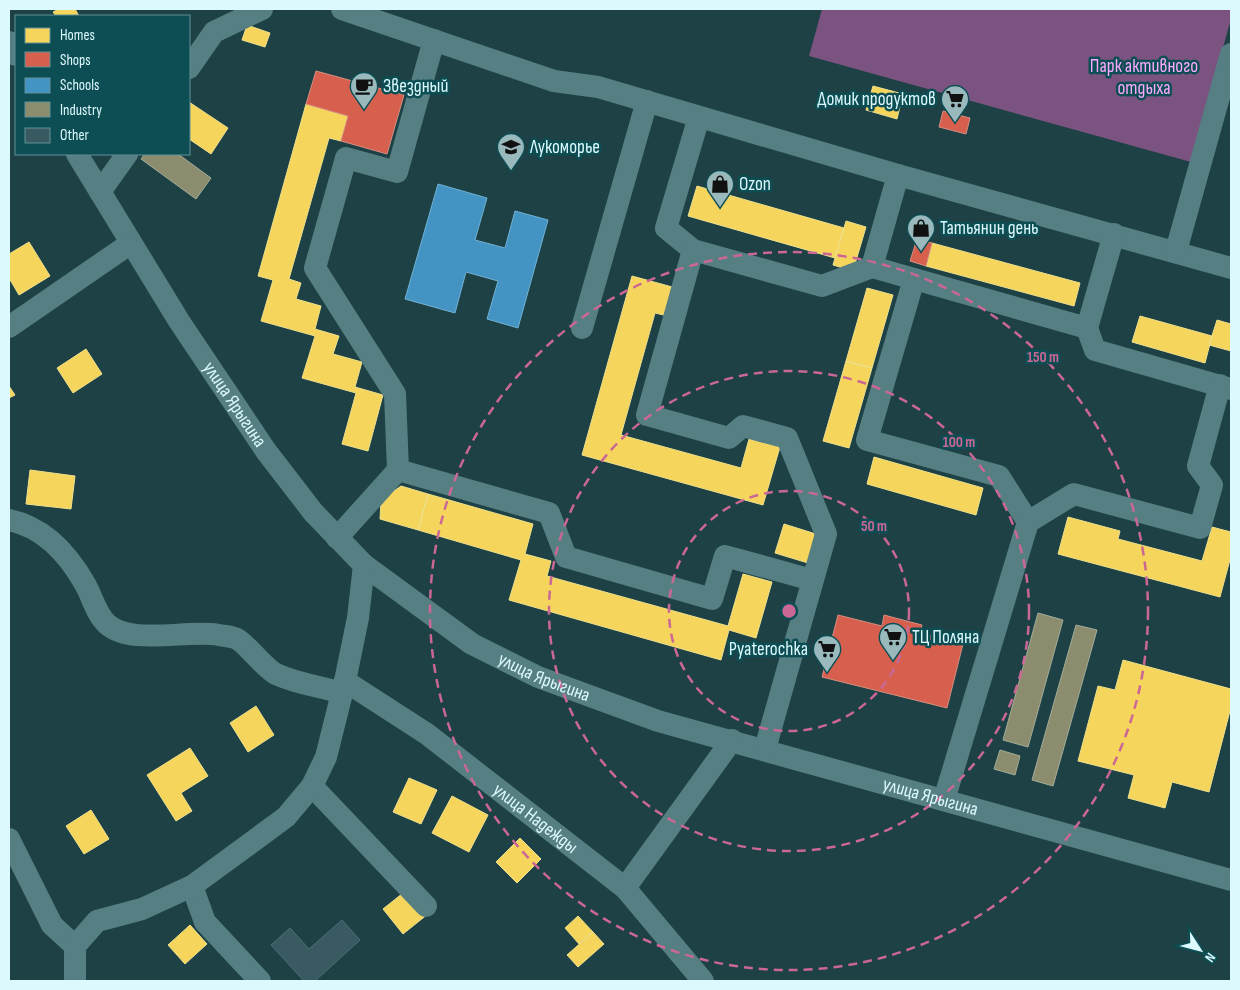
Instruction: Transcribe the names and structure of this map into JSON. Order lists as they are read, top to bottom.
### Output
{
  "streets": {
    "street": ["улица Ярыгина", "улица Надежды"]
  },
  "parks": ["Парк активного отдыха"],
  "places": {
    "cafe": ["Звездный"],
    "supermarket": ["Домик продуктов", "ТЦ Поляна", "Pyaterochka"],
    "school or university": ["Лукоморье"],
    "shop": ["Ozon", "Татьянин день"]
  },
  "legend": [
    "Homes",
    "Shops",
    "Schools",
    "Industry",
    "Other"
  ],
  "north": "bottom right",
  "rings": ["150 m", "100 m", "50 m"]
}
